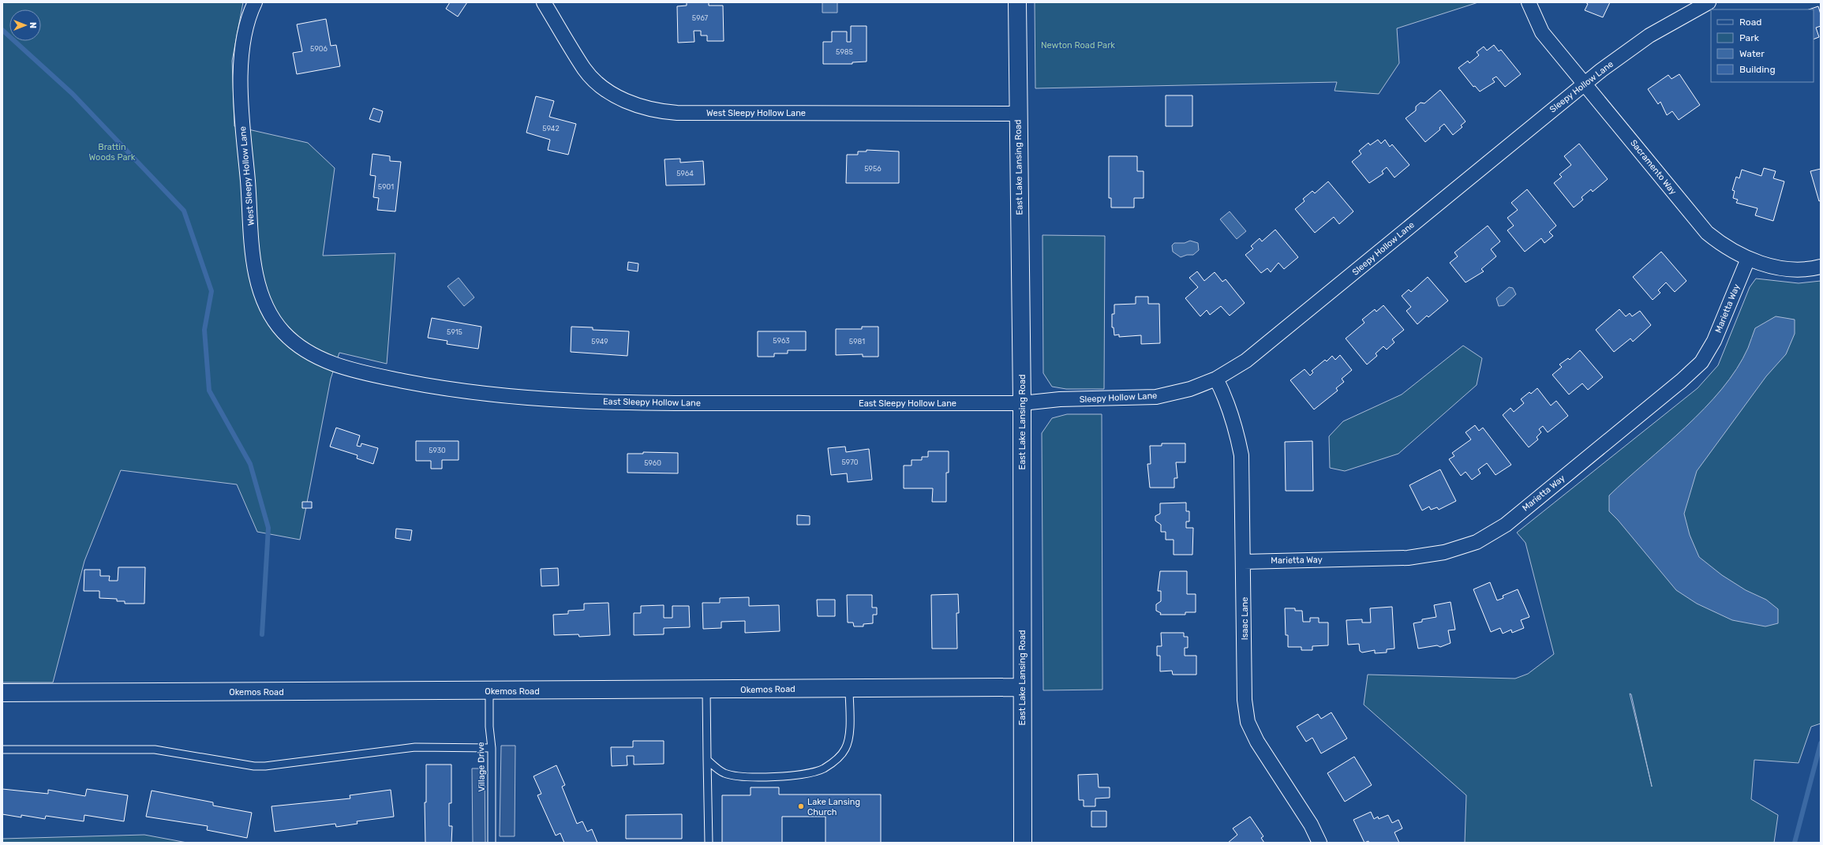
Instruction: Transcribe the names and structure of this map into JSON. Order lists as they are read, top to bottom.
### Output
{
  "streets": {
    "street": [
      "Sleepy Hollow Lane",
      "West Sleepy Hollow Lane",
      "East Lake Lansing Road",
      "Sacramento Way",
      "Marietta Way",
      "East Sleepy Hollow Lane",
      "Isaac Lane",
      "Okemos Road"
    ],
    "lane": ["Village Drive"]
  },
  "crossings": [
    ["Sleepy Hollow Lane", "East Lake Lansing Road"],
    ["Sleepy Hollow Lane", "Sacramento Way"],
    ["Sleepy Hollow Lane", "East Sleepy Hollow Lane"],
    ["Sleepy Hollow Lane", "Isaac Lane"],
    ["West Sleepy Hollow Lane", "East Lake Lansing Road"],
    ["West Sleepy Hollow Lane", "East Sleepy Hollow Lane"],
    ["East Lake Lansing Road", "East Sleepy Hollow Lane"],
    ["East Lake Lansing Road", "Okemos Road"],
    ["Sacramento Way", "Marietta Way"],
    ["Marietta Way", "Isaac Lane"],
    ["Okemos Road", "Village Drive"]
  ],
  "parks": ["Newton Road Park", "Brattin Woods Park"],
  "places": ["Lake Lansing Church"],
  "house_numbers": [
    "5967",
    "5906",
    "5985",
    "5942",
    "5956",
    "5964",
    "5901",
    "5915",
    "5963",
    "5949",
    "5981",
    "5930",
    "5970",
    "5960"
  ],
  "legend": [
    "Road",
    "Park",
    "Water",
    "Building"
  ],
  "north": "right"
}
